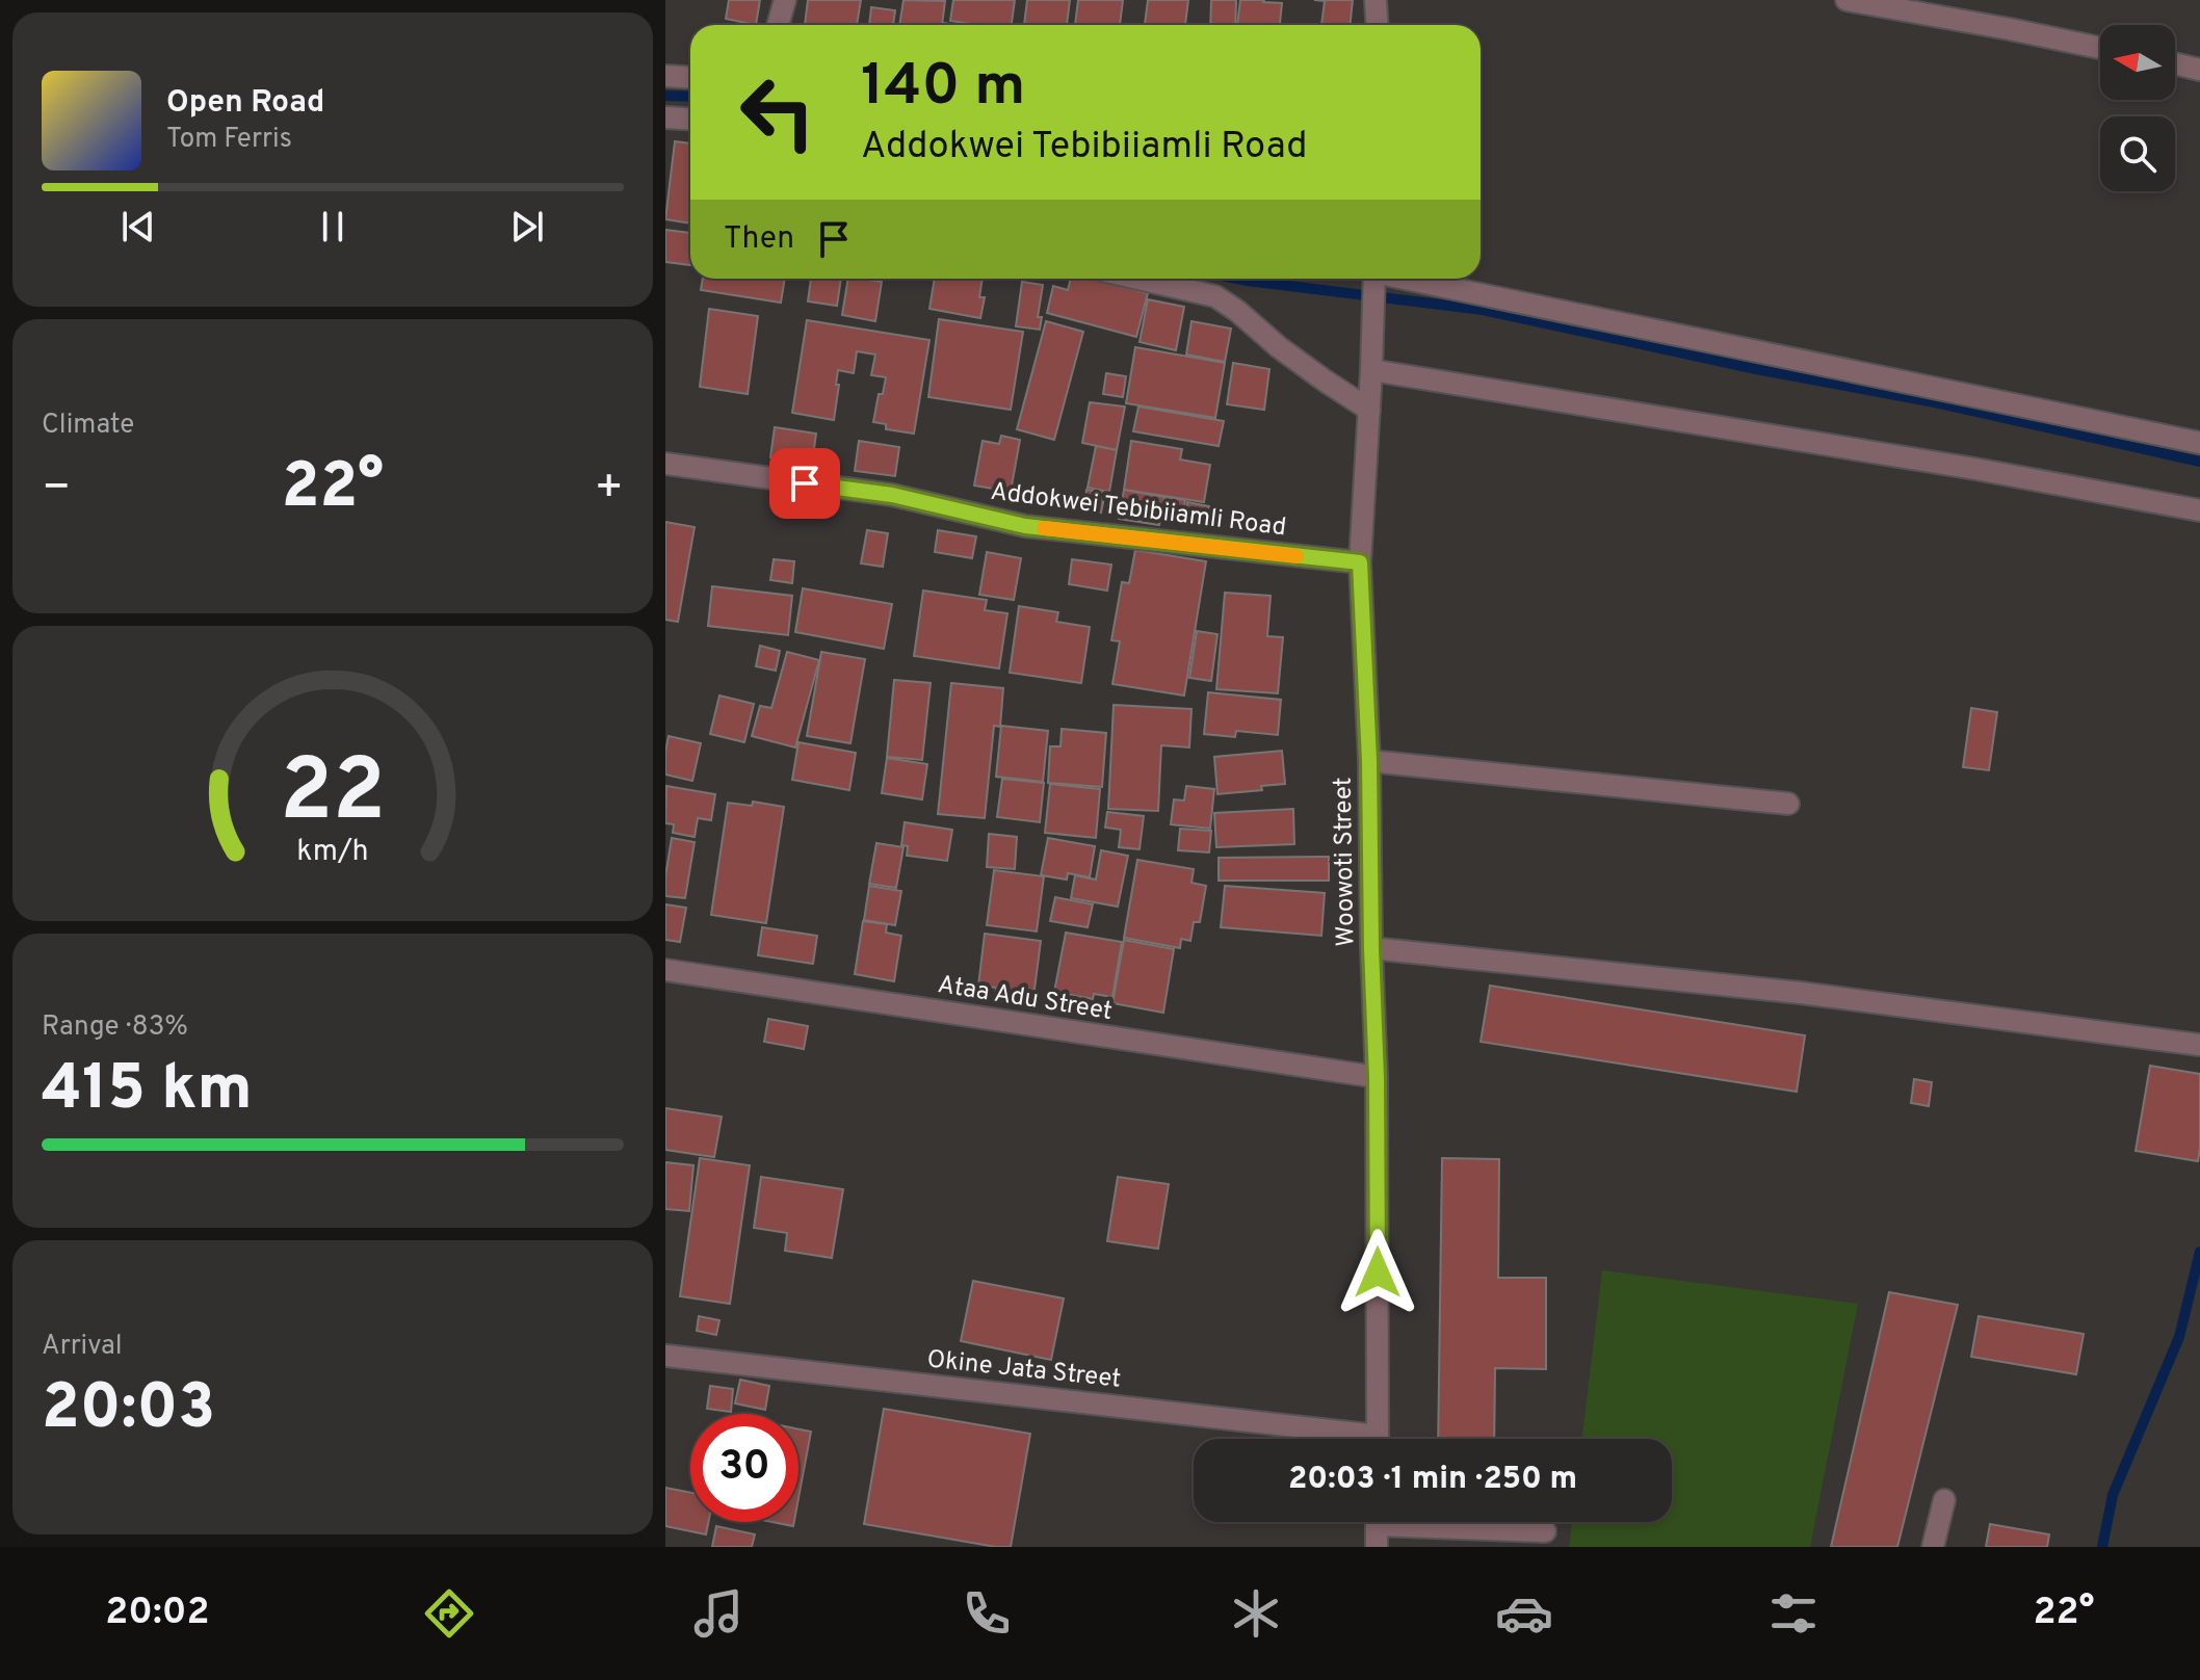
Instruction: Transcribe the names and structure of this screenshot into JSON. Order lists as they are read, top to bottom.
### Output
{
  "streets": {
    "street": [
      "Addokwei Tebibiiamli Road",
      "Woowoti Street",
      "Ataa Adu Street",
      "Okine Jata Street"
    ]
  },
  "crossings": [
    ["Addokwei Tebibiiamli Road", "Woowoti Street"],
    ["Woowoti Street", "Ataa Adu Street"]
  ],
  "north": "left",
  "page": {
    "turn": ["140 m", "Addokwei Tebibiiamli Road"],
    "song": ["Open Road", "Tom Ferris"],
    "then": "Then",
    "tile": [
      "Climate",
      ["Range · 83%", "415 km"],
      ["Arrival", "20:03"]
    ],
    "heat": ["−", "22°", "+"],
    "limit": "30",
    "trip": "20:03 · 1 min · 250 m",
    "tabs": ["20:02", "22°"],
    "gauge": ["22", "km/h"]
  }
}
